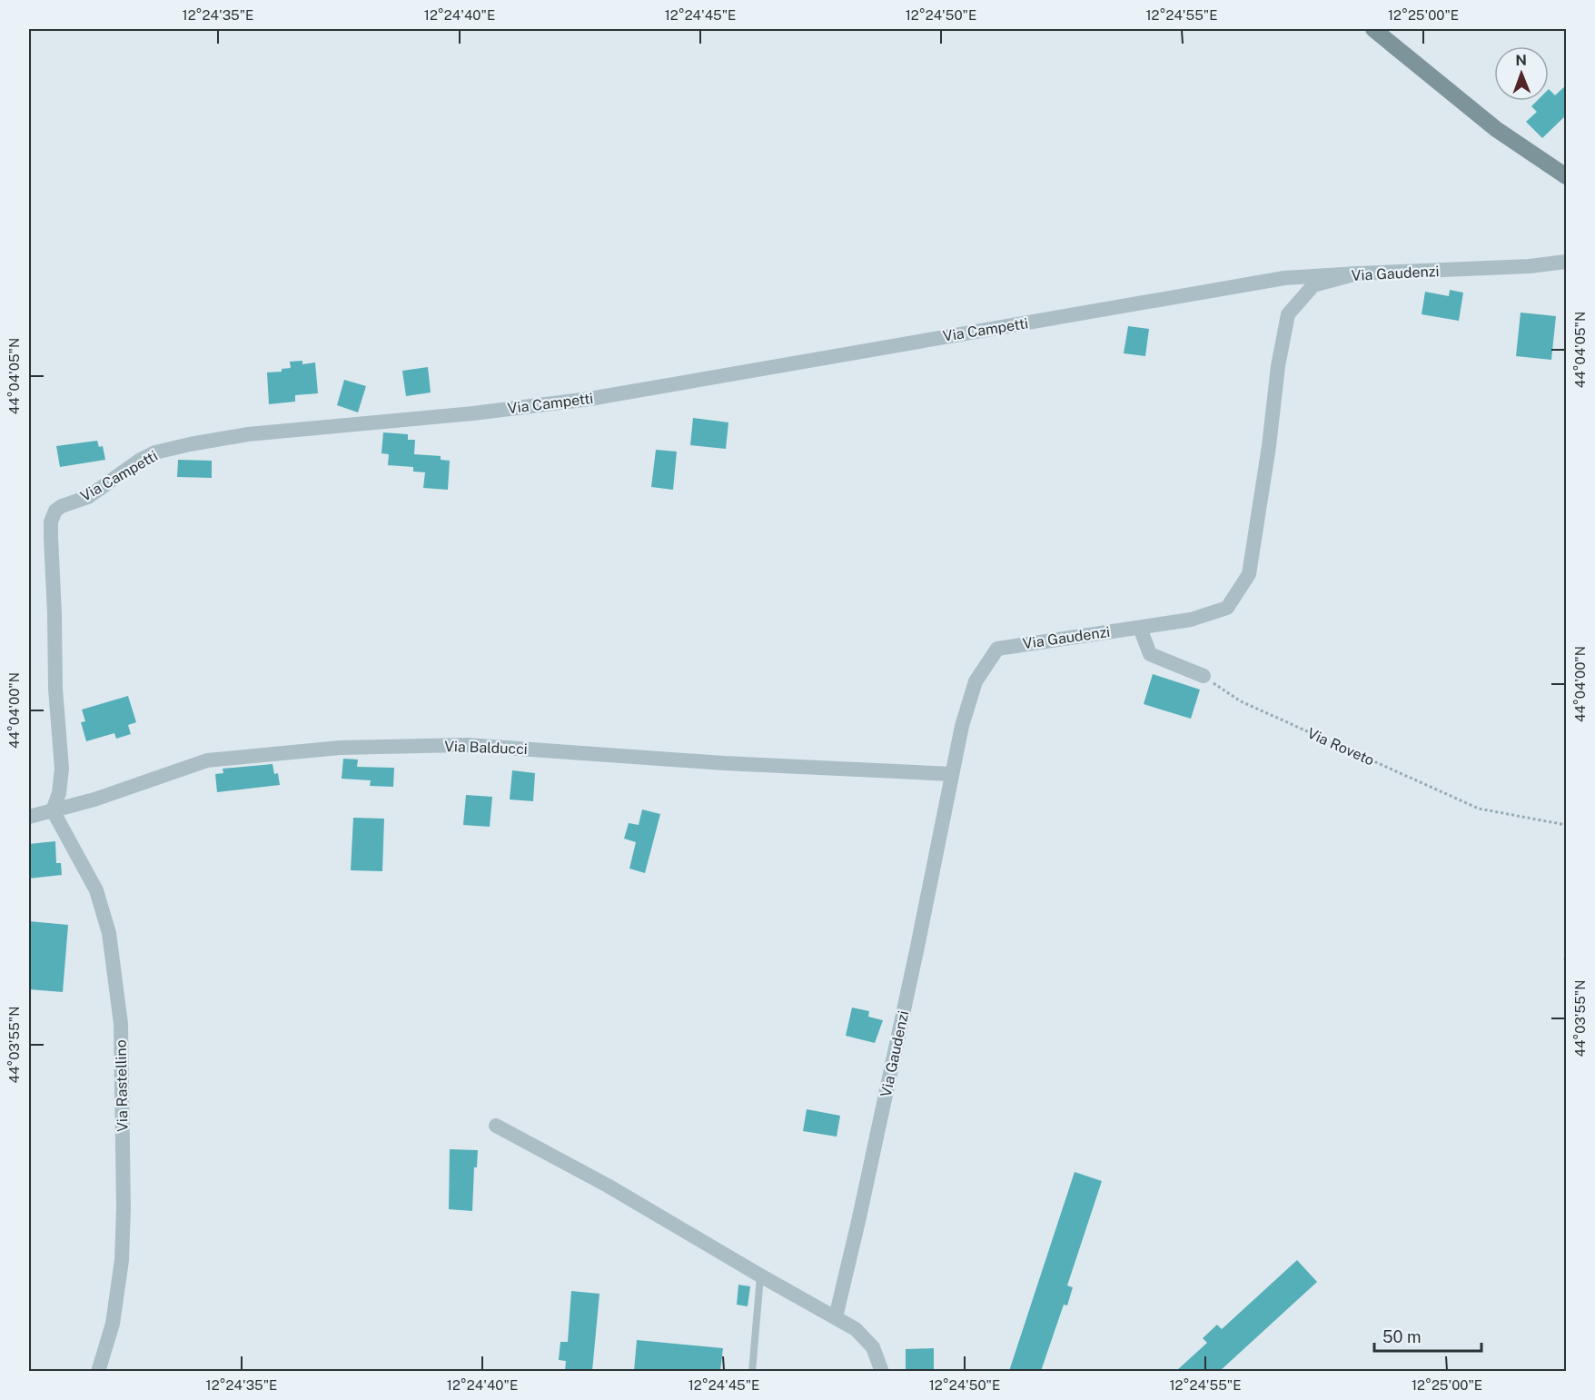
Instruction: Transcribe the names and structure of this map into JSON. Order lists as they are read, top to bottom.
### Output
{
  "streets": {
    "street": [
      "Via Gaudenzi",
      "Via Campetti",
      "Via Balducci",
      "Via Rastellino"
    ],
    "path": ["Via Roveto"]
  },
  "crossings": [
    ["Via Gaudenzi", "Via Campetti"],
    ["Via Gaudenzi", "Via Balducci"],
    ["Via Campetti", "Via Balducci"],
    ["Via Campetti", "Via Rastellino"],
    ["Via Balducci", "Via Rastellino"]
  ],
  "scale_bar": "50 m",
  "north": "top",
  "coordinates": [
    "12°24'35\"E",
    "12°24'40\"E",
    "12°24'45\"E",
    "12°24'50\"E",
    "12°24'55\"E",
    "12°25'00\"E",
    "44°04'05\"N",
    "44°04'00\"N",
    "44°03'55\"N"
  ]
}
